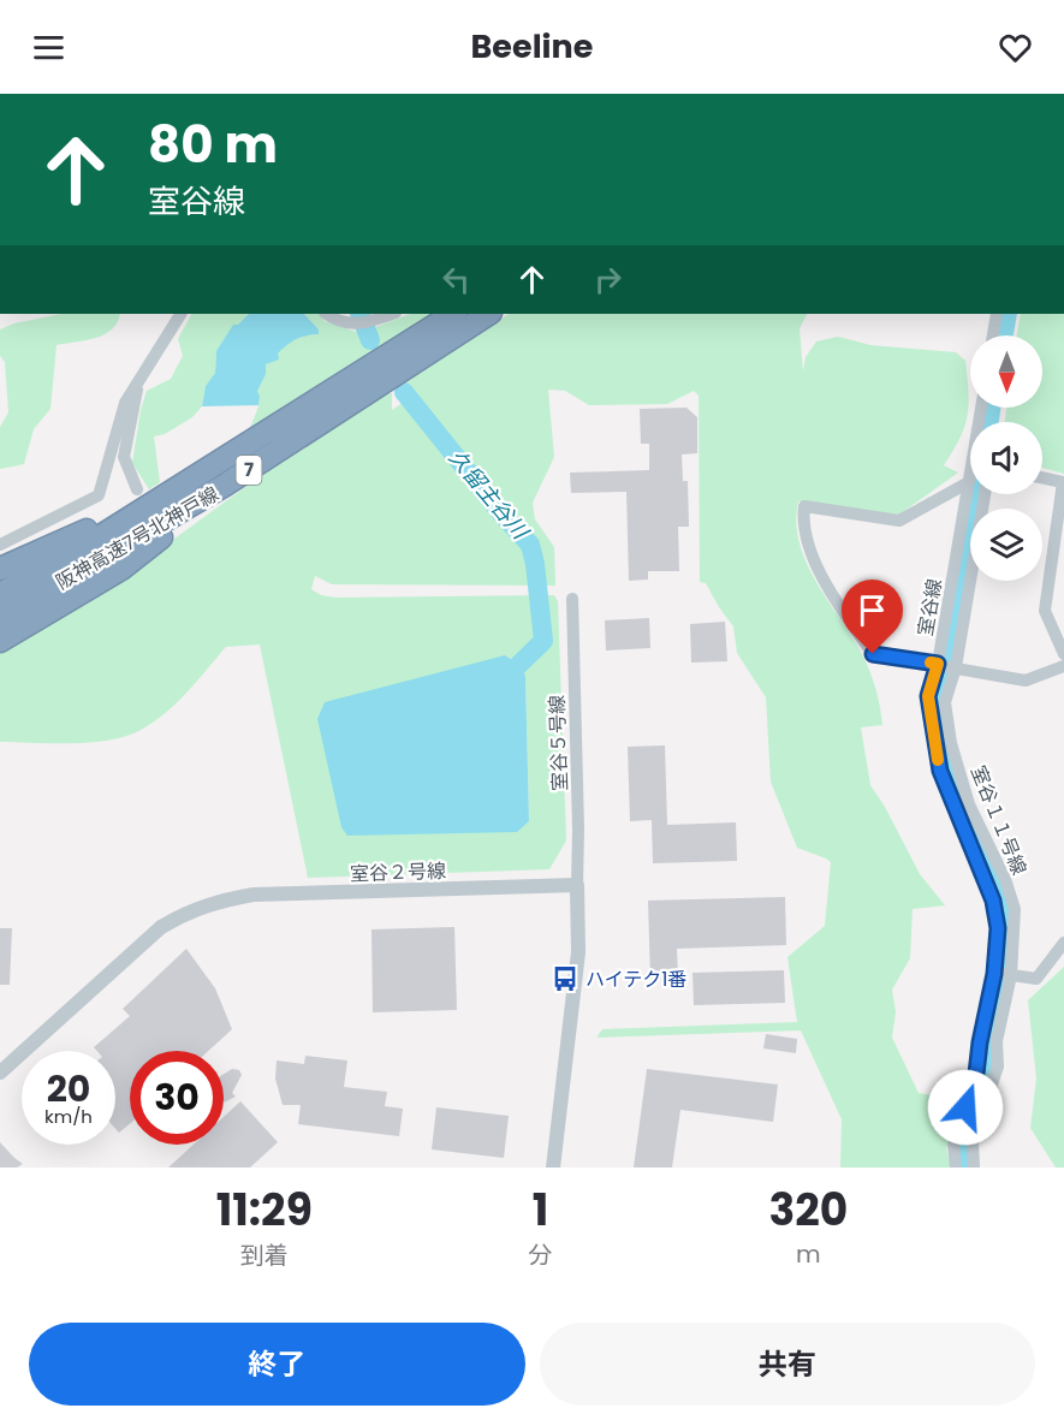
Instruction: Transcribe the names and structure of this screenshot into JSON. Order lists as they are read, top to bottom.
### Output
{
  "streets": {
    "highway": ["7", "阪神高速7号北神戸線"],
    "street": [
      "室谷線",
      "室谷５号線",
      "室谷１１号線",
      "室谷２号線"
    ]
  },
  "crossings": [
    ["室谷５号線", "室谷２号線"]
  ],
  "water": ["久留主谷川"],
  "places": {
    "bus stop": ["ハイテク1番"]
  },
  "north": "bottom",
  "page": {
    "header": "Beeline",
    "turn": ["80 m", "室谷線"],
    "speed": "20 km/h",
    "limit": "30",
    "eta": [
      "11:29",
      "到着",
      "1",
      "分",
      "320",
      "m"
    ],
    "buttons": ["終了", "共有"]
  }
}
